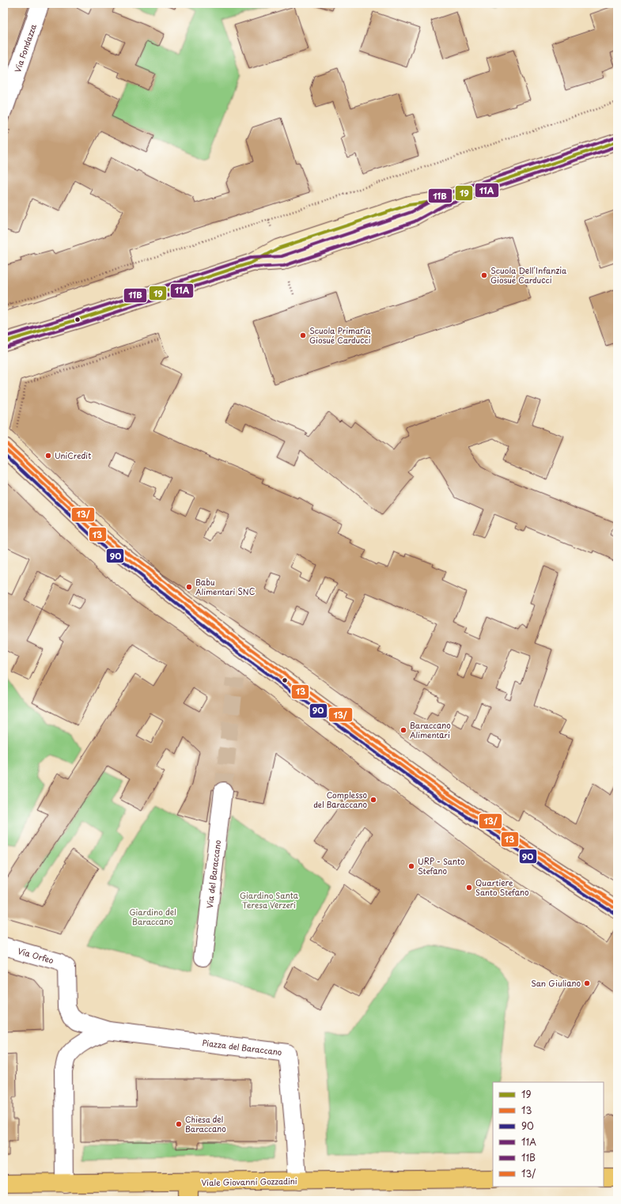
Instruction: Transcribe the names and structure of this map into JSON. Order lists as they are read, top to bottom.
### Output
{
  "streets": {
    "main road": ["Viale Giovanni Gozzadini"],
    "street": [
      "Via Fondazza",
      "Via del Baraccano",
      "Via Orfeo",
      "Piazza del Baraccano"
    ]
  },
  "crossings": [
    ["Via Orfeo", "Piazza del Baraccano"],
    ["Piazza del Baraccano", "Viale Giovanni Gozzadini"]
  ],
  "parks": ["Giardino Santa Teresa Verzeri", "Giardino del Baraccano"],
  "places": [
    "Scuola Dell'Infanzia Giosué Carducci",
    "Scuola Primaria Giosué Carducci",
    "UniCredit",
    "Babu Alimentari SNC",
    "Baraccano Alimentari",
    "Complesso del Baraccano",
    "URP - Santo Stefano",
    "Quartiere Santo Stefano",
    "San Giuliano",
    "Chiesa del Baraccano"
  ],
  "lines": [
    "transit line 11B",
    "transit line 19",
    "transit line 11A",
    "transit line 13/",
    "transit line 13",
    "transit line 90"
  ],
  "legend": [
    "19",
    "13",
    "90",
    "11A",
    "11B",
    "13/"
  ]
}
